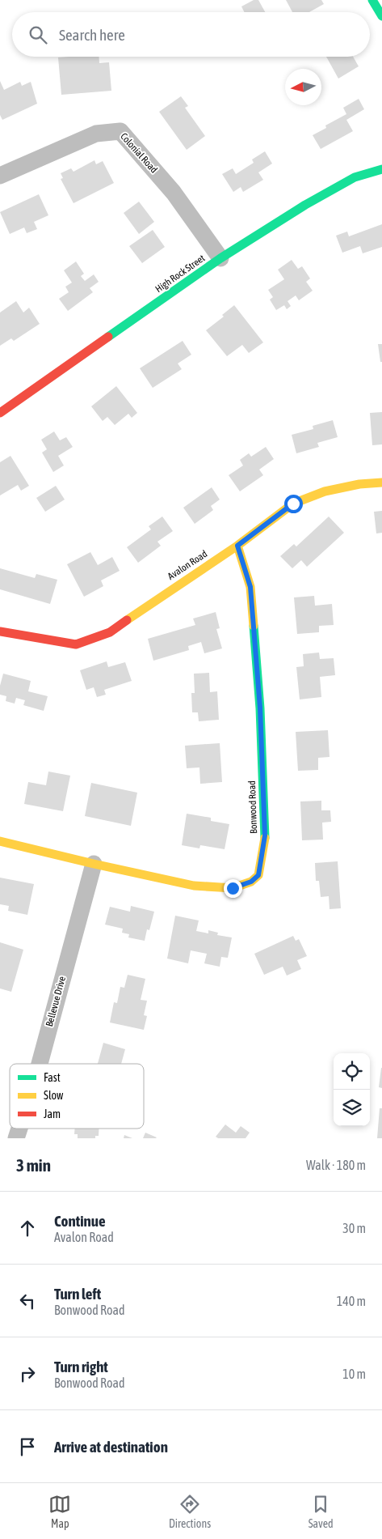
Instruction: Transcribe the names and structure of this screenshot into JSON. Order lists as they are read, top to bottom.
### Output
{
  "streets": {
    "street": [
      "Colonial Road",
      "High Rock Street",
      "Avalon Road",
      "Bonwood Road",
      "Bellevue Drive"
    ]
  },
  "crossings": [
    ["Colonial Road", "High Rock Street"],
    ["Avalon Road", "Bonwood Road"],
    ["Bonwood Road", "Bellevue Drive"]
  ],
  "legend": ["Fast", "Slow", "Jam"],
  "north": "left",
  "page": {
    "search": "Search here",
    "heading": ["3 min", "Walk · 180 m"],
    "list": [
      ["Continue", "Avalon Road", "30 m"],
      ["Turn left", "Bonwood Road", "140 m"],
      ["Turn right", "Bonwood Road", "10 m"],
      "Arrive at destination"
    ],
    "nav": ["Map", "Directions", "Saved"]
  }
}
